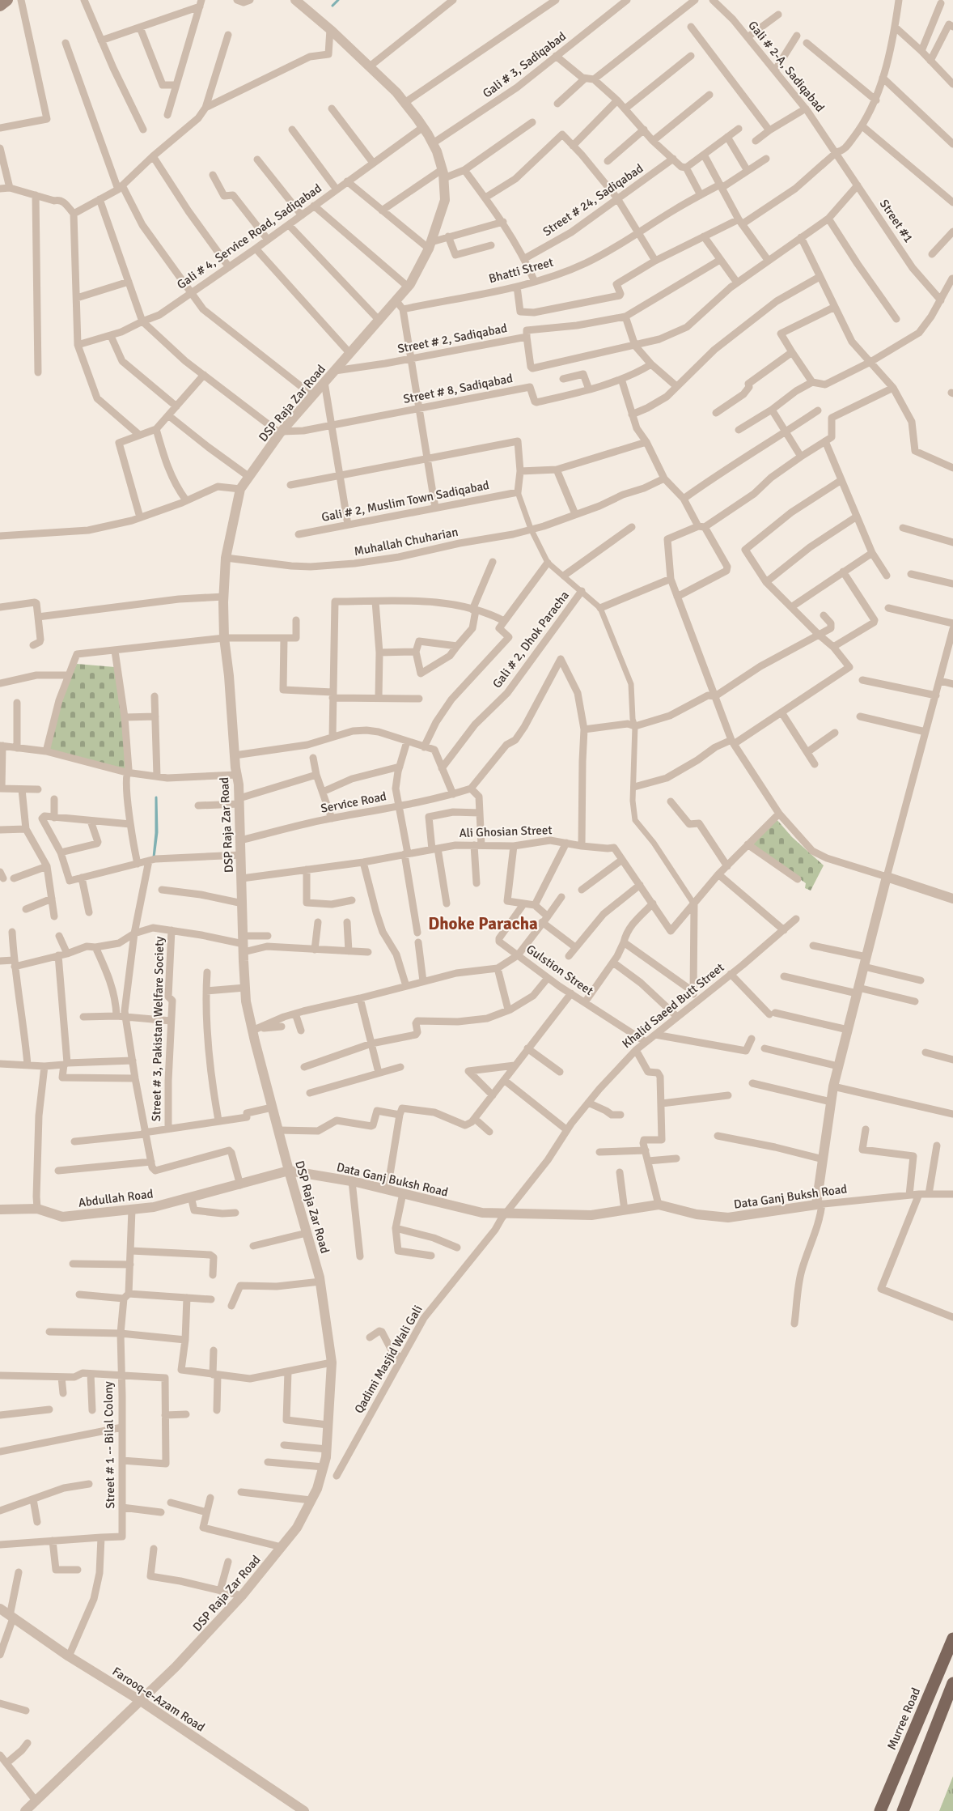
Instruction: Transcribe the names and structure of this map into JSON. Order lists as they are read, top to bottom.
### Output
{
  "streets": {
    "main road": ["Murree Road"],
    "street": [
      "Gali # 3, Sadiqabad",
      "Gali # 2-A, Sadiqabad",
      "Street # 24, Sadiqabad",
      "Street #1",
      "Gali # 4, Service Road, Sadiqabad",
      "Bhatti Street",
      "Street # 2, Sadiqabad",
      "Street # 8, Sadiqabad",
      "DSP Raja Zar Road",
      "Gali # 2, Muslim Town Sadiqabad",
      "Muhallah Chuharian",
      "Gali # 2, Dhok Paracha",
      "Service Road",
      "Ali Ghosian Street",
      "Gulstion Street",
      "Khalid Saeed Butt Street",
      "Street # 3, Pakistan Welfare Society",
      "Data Ganj Buksh Road",
      "Abdullah Road",
      "Qadimi Masjid Wali Gali",
      "Street # 1 -- Bilal Colony",
      "Farooq-e-Azam Road"
    ]
  },
  "crossings": [
    ["Gali # 3, Sadiqabad", "DSP Raja Zar Road"],
    ["Gali # 2-A, Sadiqabad", "Street #1"],
    ["Gali # 4, Service Road, Sadiqabad", "DSP Raja Zar Road"],
    ["Street # 2, Sadiqabad", "DSP Raja Zar Road"],
    ["Street # 8, Sadiqabad", "DSP Raja Zar Road"],
    ["DSP Raja Zar Road", "Muhallah Chuharian"],
    ["DSP Raja Zar Road", "Service Road"],
    ["DSP Raja Zar Road", "Ali Ghosian Street"],
    ["DSP Raja Zar Road", "Data Ganj Buksh Road"],
    ["DSP Raja Zar Road", "Abdullah Road"],
    ["DSP Raja Zar Road", "Farooq-e-Azam Road"],
    ["Gulstion Street", "Khalid Saeed Butt Street"],
    ["Khalid Saeed Butt Street", "Data Ganj Buksh Road"],
    ["Khalid Saeed Butt Street", "Qadimi Masjid Wali Gali"],
    ["Data Ganj Buksh Road", "Abdullah Road"],
    ["Data Ganj Buksh Road", "Qadimi Masjid Wali Gali"],
    ["Abdullah Road", "Street # 1 -- Bilal Colony"]
  ],
  "districts": ["Dhoke Paracha"]
}
